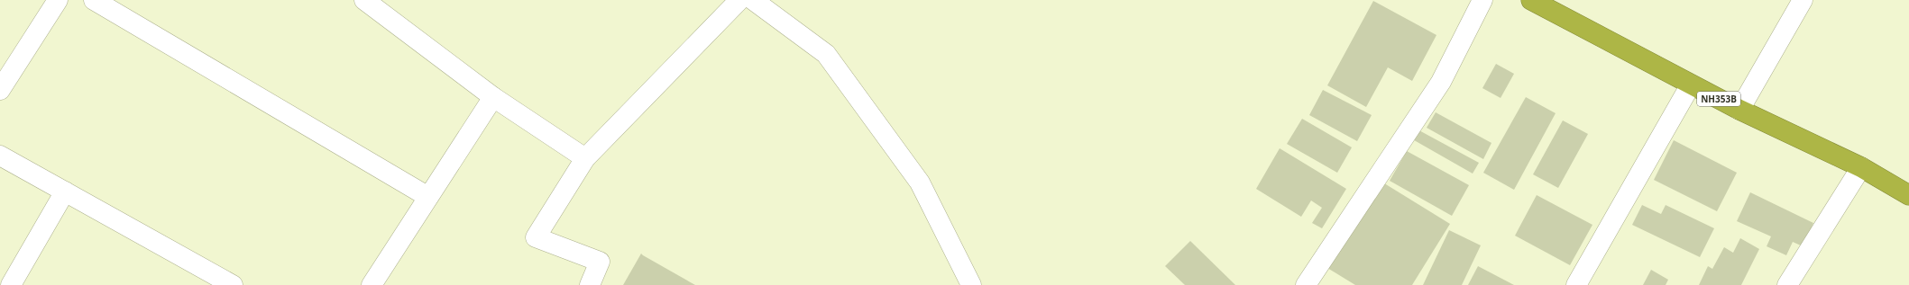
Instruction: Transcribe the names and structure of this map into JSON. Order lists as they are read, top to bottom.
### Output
{
  "streets": {
    "highway": ["NH353B"]
  }
}
